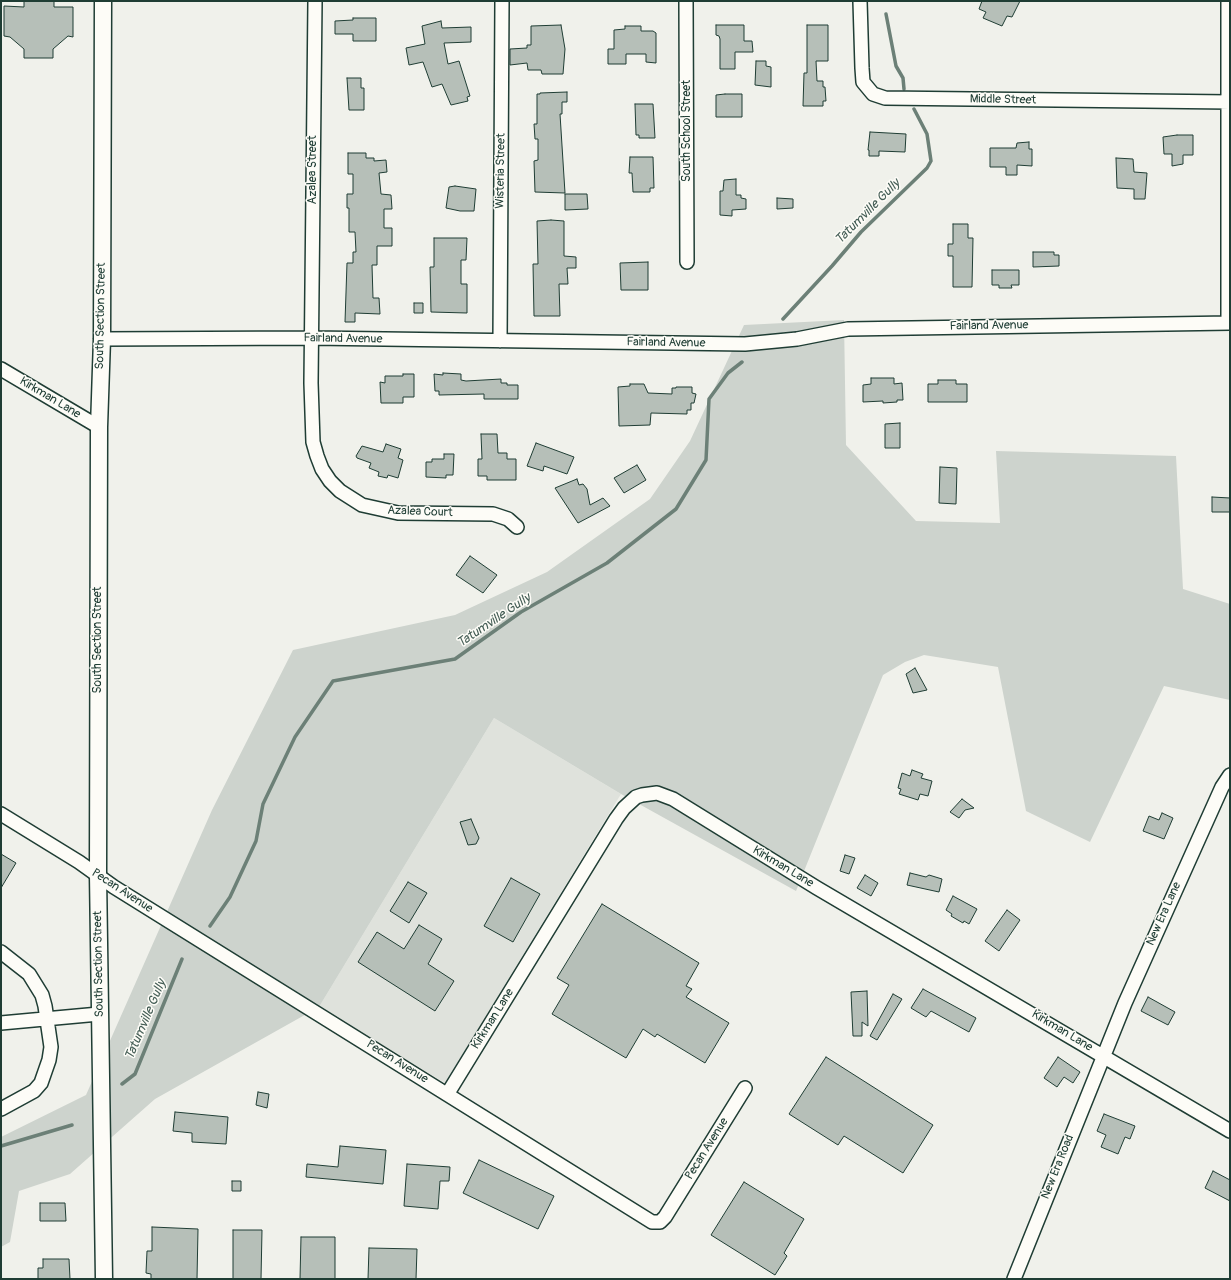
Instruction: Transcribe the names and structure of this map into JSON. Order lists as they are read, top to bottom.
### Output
{
  "streets": {
    "street": [
      "Middle Street",
      "South School Street",
      "Azalea Street",
      "Wisteria Street",
      "South Section Street",
      "Fairland Avenue",
      "Kirkman Lane",
      "Azalea Court",
      "Pecan Avenue",
      "New Era Lane",
      "New Era Road"
    ]
  },
  "crossings": [
    ["Azalea Street", "Fairland Avenue"],
    ["Azalea Street", "Azalea Court"],
    ["Wisteria Street", "Fairland Avenue"],
    ["South Section Street", "Fairland Avenue"],
    ["South Section Street", "Kirkman Lane"],
    ["South Section Street", "Pecan Avenue"],
    ["Fairland Avenue", "Azalea Court"],
    ["Kirkman Lane", "Pecan Avenue"],
    ["Kirkman Lane", "New Era Lane"],
    ["Kirkman Lane", "New Era Road"],
    ["New Era Lane", "New Era Road"]
  ],
  "water": ["Tatumville Gully"]
}
